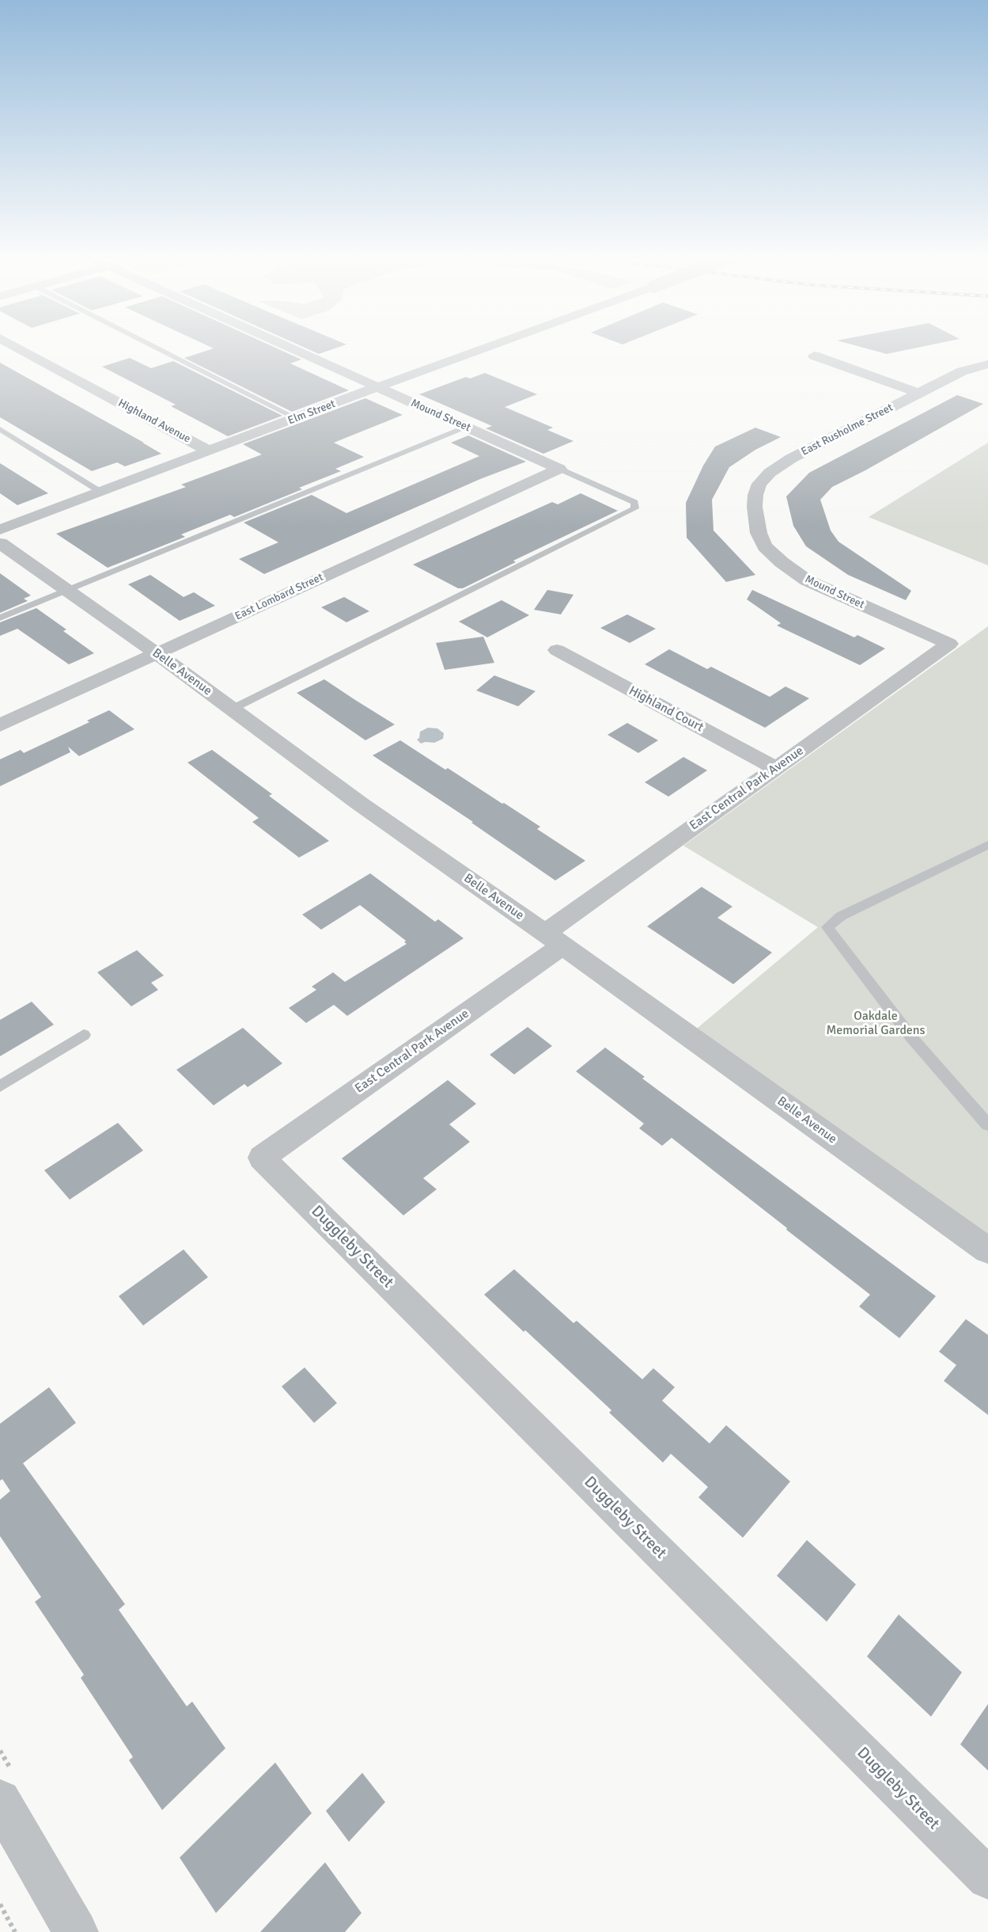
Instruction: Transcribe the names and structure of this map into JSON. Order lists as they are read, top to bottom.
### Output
{
  "streets": {
    "street": [
      "Elm Street",
      "Mound Street",
      "Highland Avenue",
      "East Rusholme Street",
      "East Lombard Street",
      "Belle Avenue",
      "Highland Court",
      "East Central Park Avenue",
      "Duggleby Street"
    ]
  },
  "crossings": [
    ["Elm Street", "Mound Street"],
    ["Elm Street", "Highland Avenue"],
    ["Mound Street", "East Rusholme Street"],
    ["Mound Street", "East Lombard Street"],
    ["Mound Street", "East Central Park Avenue"],
    ["East Lombard Street", "Belle Avenue"],
    ["Belle Avenue", "East Central Park Avenue"],
    ["Highland Court", "East Central Park Avenue"],
    ["East Central Park Avenue", "Duggleby Street"]
  ],
  "parks": ["Oakdale Memorial Gardens"]
}
